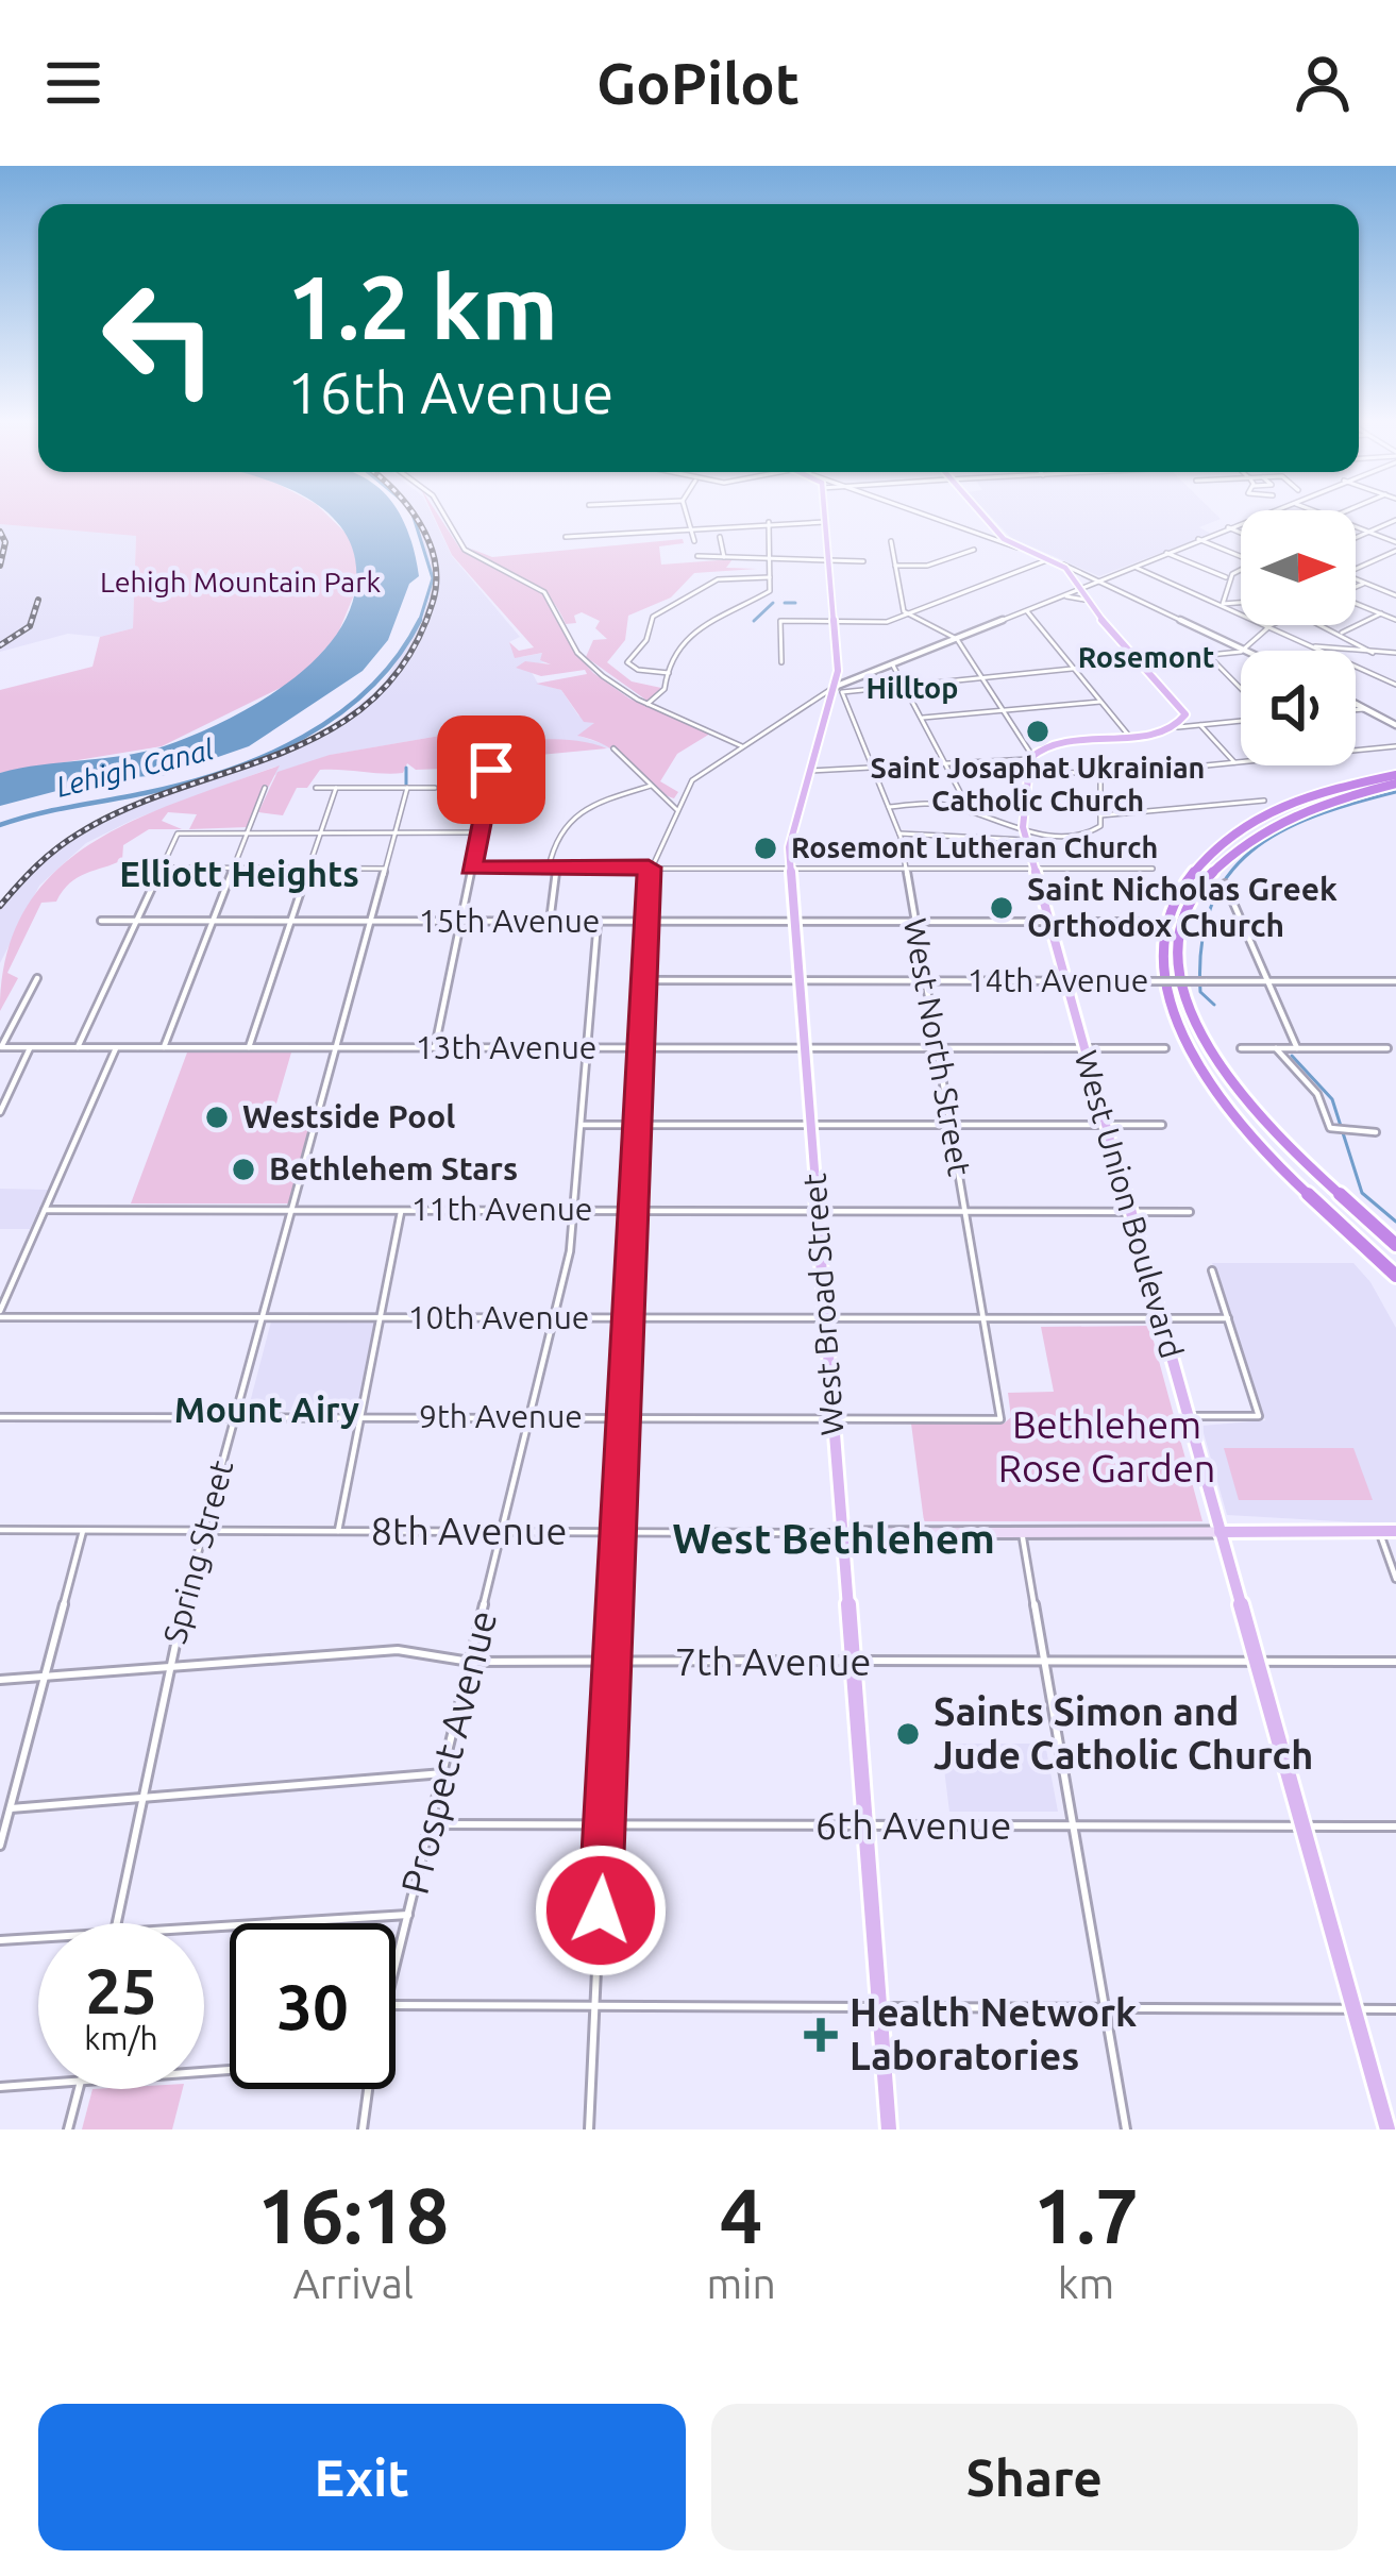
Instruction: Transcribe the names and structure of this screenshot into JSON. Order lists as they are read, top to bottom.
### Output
{
  "streets": {
    "main road": ["West Union Boulevard", "West Broad Street", "8th Avenue"],
    "street": [
      "15th Avenue",
      "14th Avenue",
      "West North Street",
      "13th Avenue",
      "11th Avenue",
      "10th Avenue",
      "9th Avenue",
      "Spring Street",
      "7th Avenue",
      "Prospect Avenue",
      "6th Avenue"
    ]
  },
  "crossings": [
    ["15th Avenue", "West North Street"],
    ["15th Avenue", "West Union Boulevard"],
    ["15th Avenue", "West Broad Street"],
    ["15th Avenue", "Spring Street"],
    ["15th Avenue", "Prospect Avenue"],
    ["14th Avenue", "West North Street"],
    ["14th Avenue", "West Union Boulevard"],
    ["14th Avenue", "West Broad Street"],
    ["West North Street", "13th Avenue"],
    ["West North Street", "11th Avenue"],
    ["West North Street", "10th Avenue"],
    ["West North Street", "9th Avenue"],
    ["13th Avenue", "West Union Boulevard"],
    ["13th Avenue", "West Broad Street"],
    ["13th Avenue", "Spring Street"],
    ["13th Avenue", "Prospect Avenue"],
    ["West Union Boulevard", "11th Avenue"],
    ["West Union Boulevard", "10th Avenue"],
    ["West Union Boulevard", "8th Avenue"],
    ["West Union Boulevard", "7th Avenue"],
    ["West Union Boulevard", "6th Avenue"],
    ["11th Avenue", "West Broad Street"],
    ["11th Avenue", "Spring Street"],
    ["11th Avenue", "Prospect Avenue"],
    ["West Broad Street", "10th Avenue"],
    ["West Broad Street", "9th Avenue"],
    ["West Broad Street", "8th Avenue"],
    ["West Broad Street", "7th Avenue"],
    ["West Broad Street", "6th Avenue"],
    ["10th Avenue", "Spring Street"],
    ["10th Avenue", "Prospect Avenue"],
    ["9th Avenue", "Spring Street"],
    ["9th Avenue", "Prospect Avenue"],
    ["8th Avenue", "Spring Street"],
    ["8th Avenue", "Prospect Avenue"],
    ["Spring Street", "7th Avenue"],
    ["7th Avenue", "Prospect Avenue"],
    ["Prospect Avenue", "6th Avenue"]
  ],
  "districts": [
    "Rosemont",
    "Hilltop",
    "Elliott Heights",
    "Mount Airy",
    "West Bethlehem"
  ],
  "water": ["Lehigh Canal"],
  "parks": ["Lehigh Mountain Park", "Bethlehem Rose Garden"],
  "places": {
    "other": [
      "Saint Josaphat Ukrainian Catholic Church",
      "Rosemont Lutheran Church",
      "Saint Nicholas Greek Orthodox Church",
      "Westside Pool",
      "Bethlehem Stars",
      "Saints Simon and Jude Catholic Church"
    ],
    "health": ["Health Network Laboratories"]
  },
  "north": "right",
  "page": {
    "header": "GoPilot",
    "turn": ["1.2 km", "16th Avenue"],
    "speed": "25 km/h",
    "limit": "30",
    "eta": [
      "16:18",
      "Arrival",
      "4",
      "min",
      "1.7",
      "km"
    ],
    "buttons": ["Exit", "Share"]
  }
}
